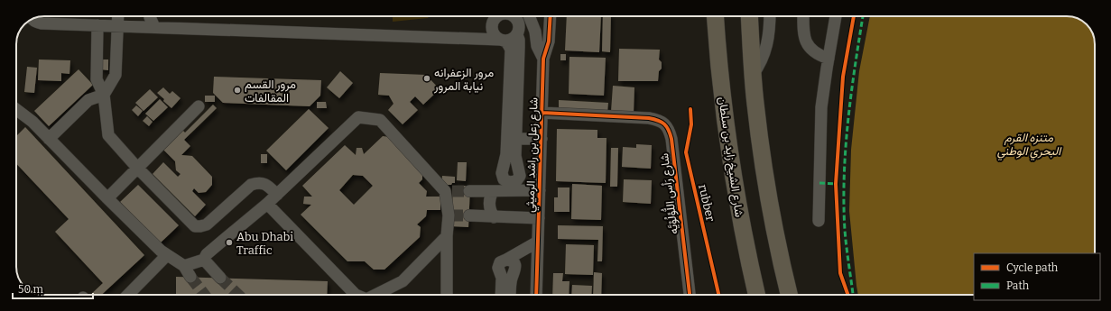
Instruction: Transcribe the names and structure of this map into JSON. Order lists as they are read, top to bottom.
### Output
{
  "streets": {
    "highway": ["شارع الشيخ زايد بن سلطان"],
    "street": ["شارع زعل بن راشد الرميثي", "شارع رَأس اللُّؤلُؤيَّه"],
    "cycle path": ["rubber"]
  },
  "crossings": [
    ["شارع زعل بن راشد الرميثي", "شارع رَأس اللُّؤلُؤيَّه"]
  ],
  "parks": ["متنزه القرم البحري الوطني"],
  "places": ["مرور الزعفرانه نيابة المرور", "مرور القسم المقالفات", "Abu Dhabi Traffic"],
  "legend": ["Cycle path", "Path"],
  "scale_bar": "50 m"
}
